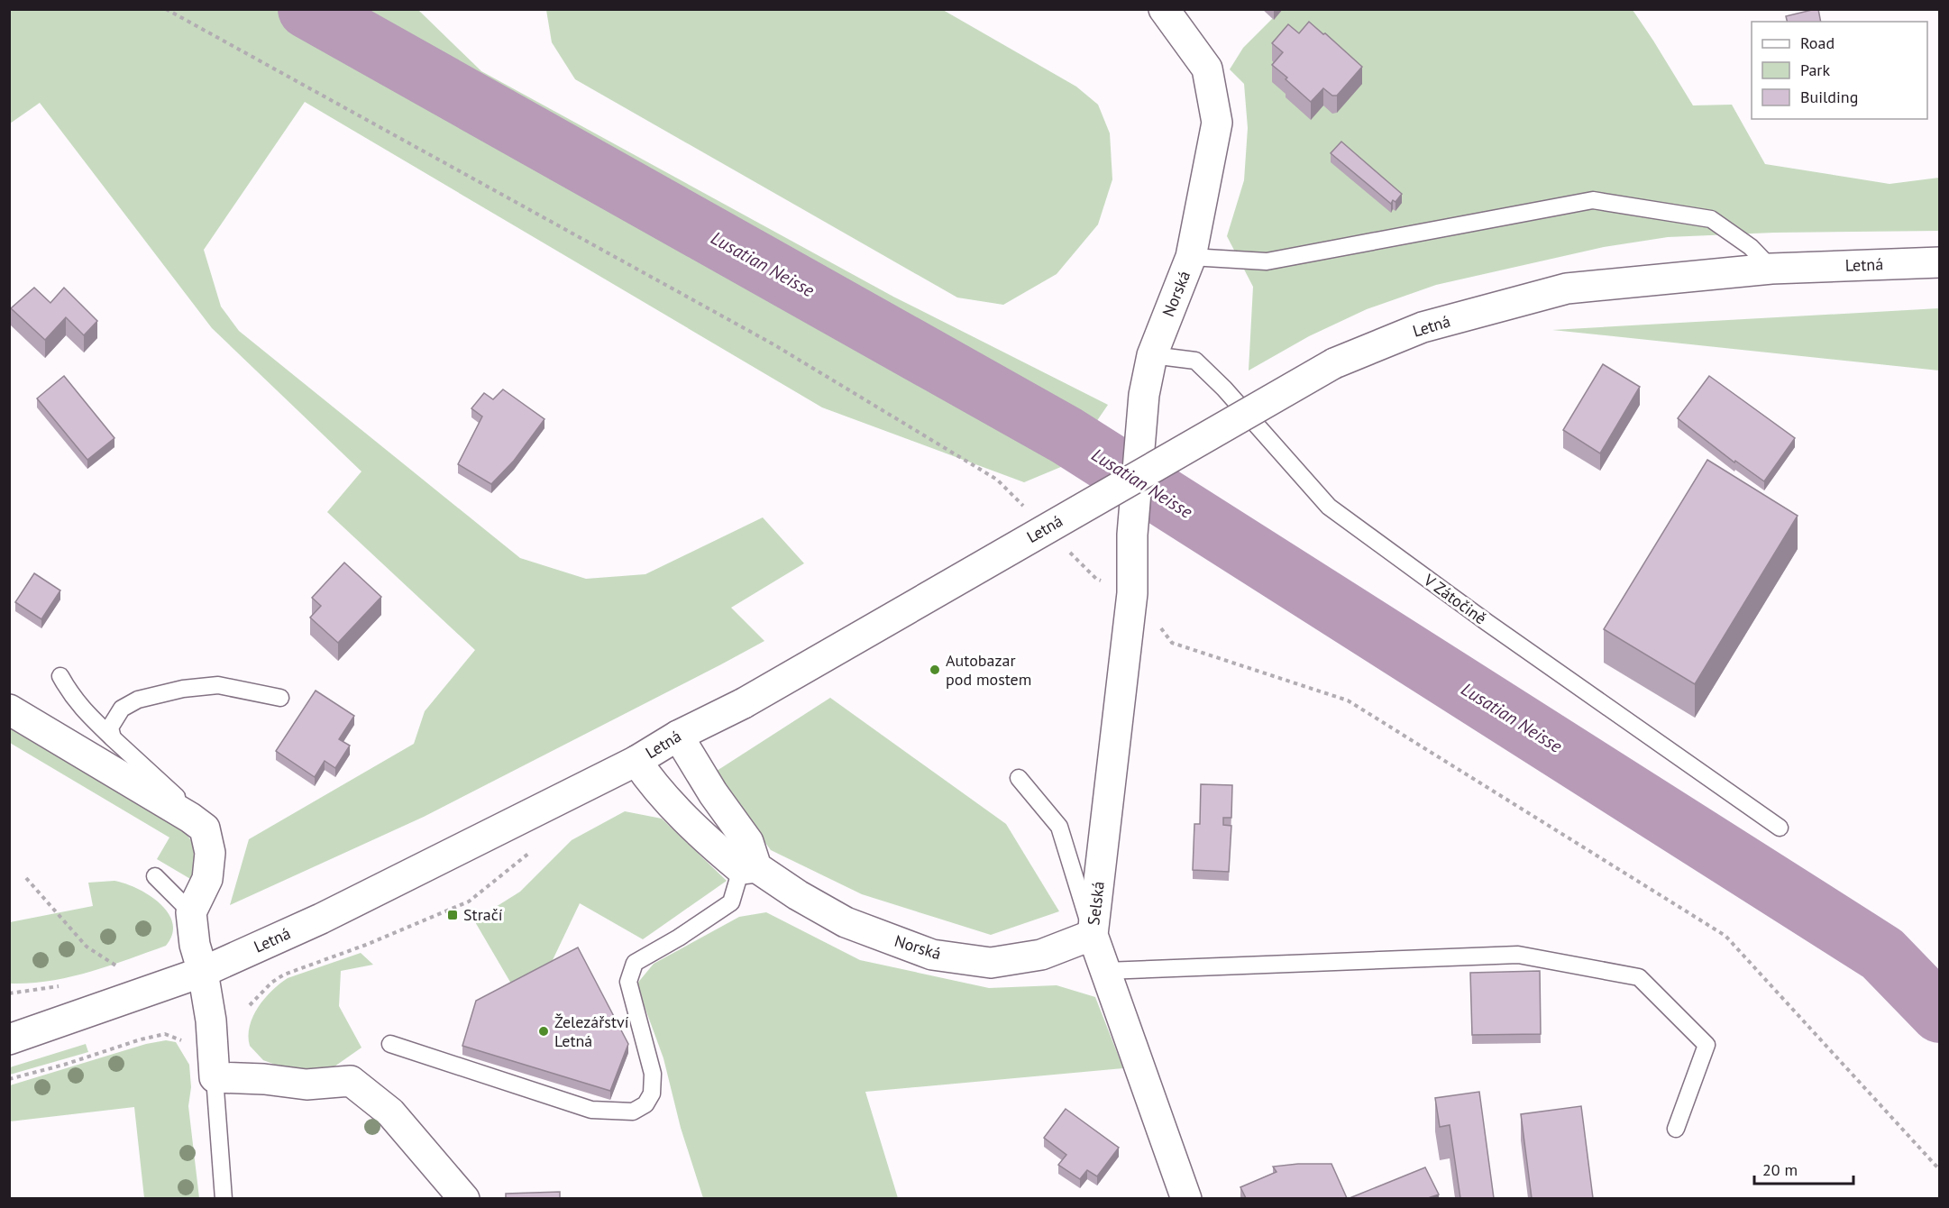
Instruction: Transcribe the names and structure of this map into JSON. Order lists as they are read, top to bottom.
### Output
{
  "streets": {
    "street": ["Letná", "Norská", "Selská"],
    "lane": ["V Zátočině"]
  },
  "crossings": [
    ["Letná", "Norská"],
    ["Norská", "V Zátočině"],
    ["Norská", "Selská"]
  ],
  "water": ["Lusatian Neisse"],
  "places": {
    "other": ["Autobazar pod mostem", "Železářství Letná"],
    "transit": ["Stračí"]
  },
  "legend": ["Road", "Park", "Building"],
  "scale_bar": "20 m"
}
